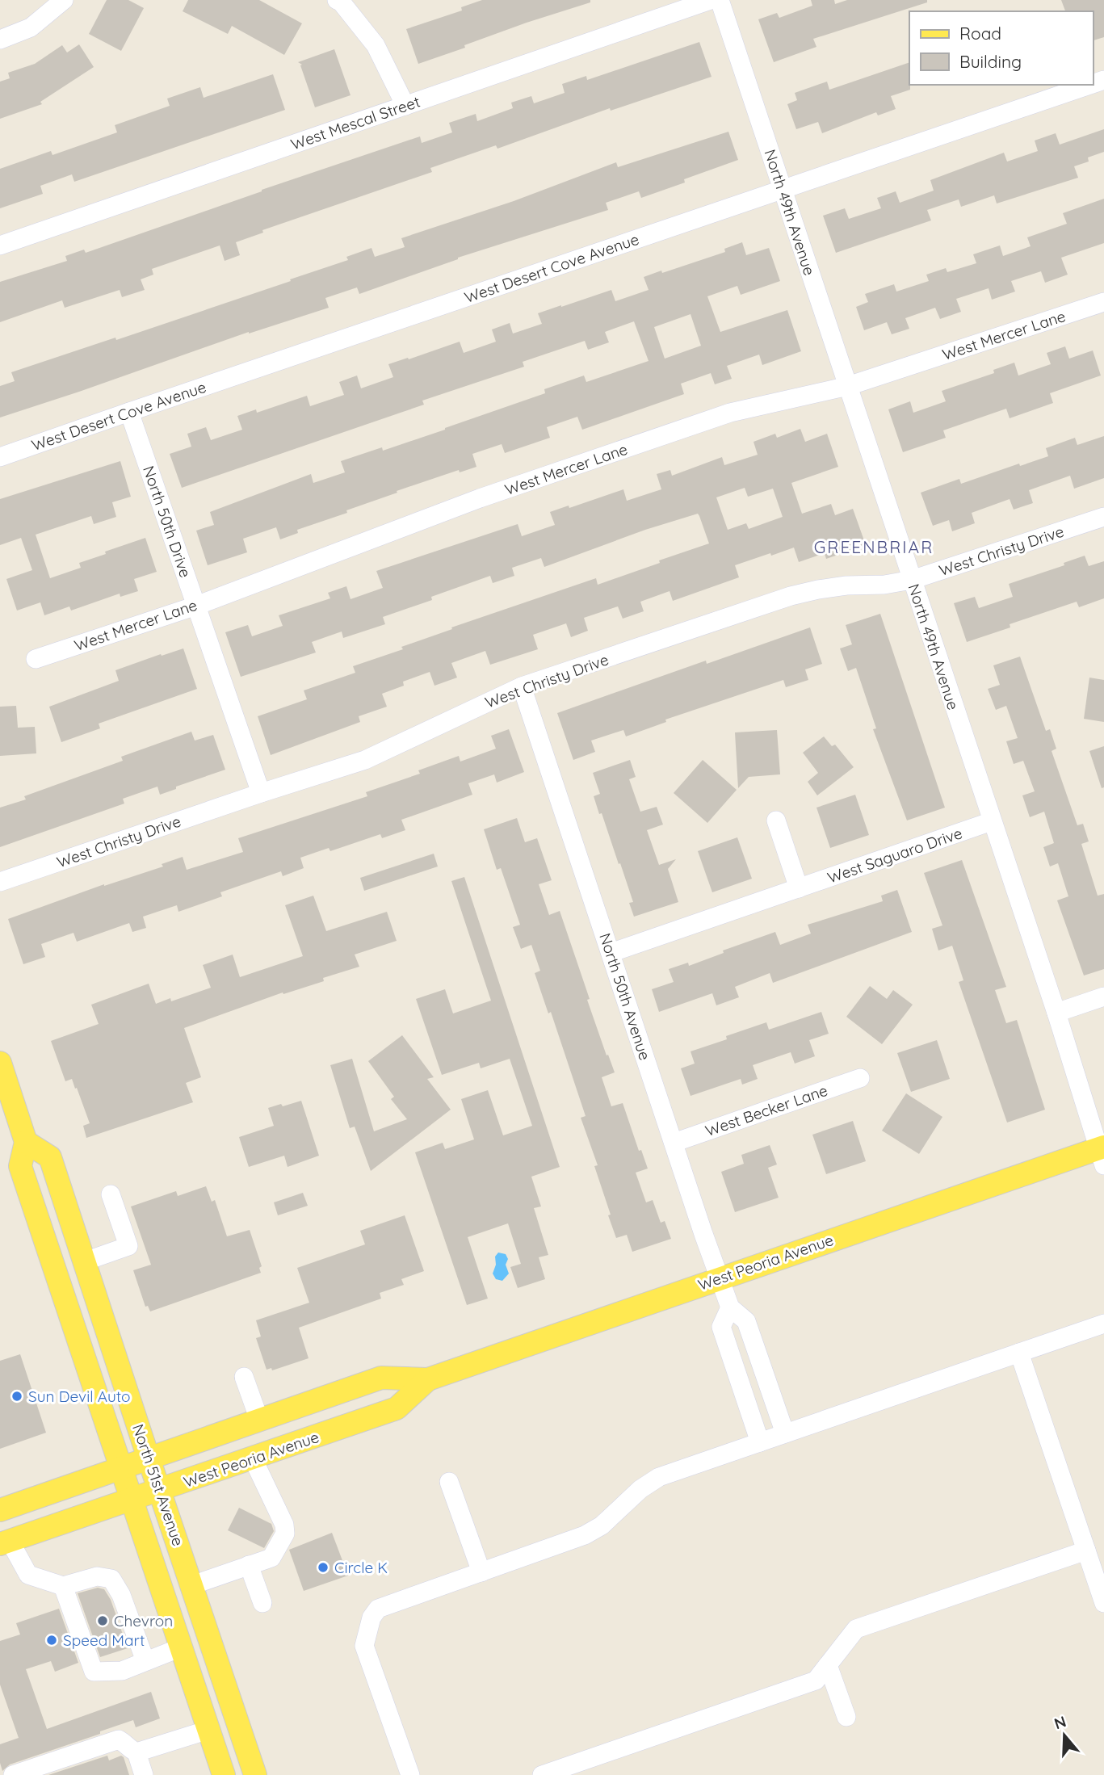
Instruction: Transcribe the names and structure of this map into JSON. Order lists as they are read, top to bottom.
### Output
{
  "streets": {
    "main road": ["West Peoria Avenue", "North 51st Avenue"],
    "street": [
      "West Mescal Street",
      "North 49th Avenue",
      "West Desert Cove Avenue",
      "West Mercer Lane",
      "North 50th Drive",
      "West Christy Drive",
      "West Saguaro Drive",
      "North 50th Avenue",
      "West Becker Lane"
    ]
  },
  "crossings": [
    ["North 49th Avenue", "West Desert Cove Avenue"],
    ["North 49th Avenue", "West Mercer Lane"],
    ["North 49th Avenue", "West Christy Drive"],
    ["North 49th Avenue", "West Saguaro Drive"],
    ["North 49th Avenue", "West Peoria Avenue"],
    ["West Desert Cove Avenue", "North 50th Drive"],
    ["West Mercer Lane", "North 50th Drive"],
    ["North 50th Drive", "West Christy Drive"],
    ["West Christy Drive", "North 50th Avenue"],
    ["West Saguaro Drive", "North 50th Avenue"],
    ["North 50th Avenue", "West Becker Lane"],
    ["North 50th Avenue", "West Peoria Avenue"],
    ["West Peoria Avenue", "North 51st Avenue"]
  ],
  "districts": ["GREENBRIAR"],
  "places": [
    "Sun Devil Auto",
    "Circle K",
    "Chevron",
    "Speed Mart"
  ],
  "legend": ["Road", "Building"],
  "north": "top"
}
